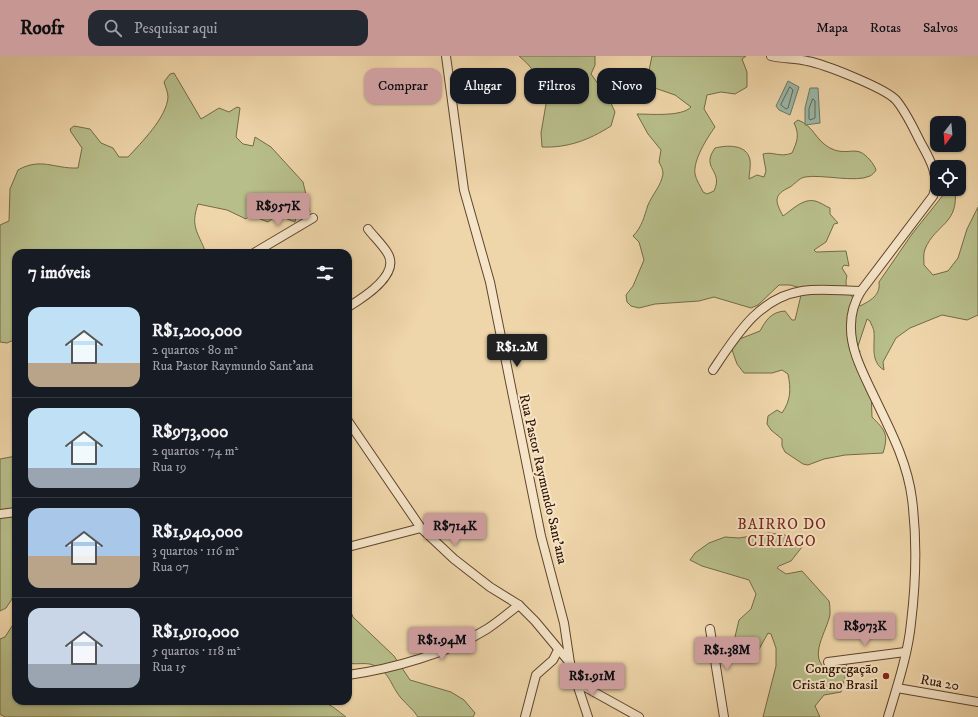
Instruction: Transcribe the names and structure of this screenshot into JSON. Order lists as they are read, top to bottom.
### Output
{
  "streets": {
    "street": ["Rua Pastor Raymundo Sant’ana", "Rua 20"]
  },
  "districts": ["BAIRRO DO CIRIACO"],
  "places": ["Congregação Cristã no Brasil"],
  "north": "bottom",
  "page": {
    "header": "Roofr",
    "search": "Pesquisar aqui",
    "nav": ["Mapa", "Rotas", "Salvos"],
    "chip": [
      "Comprar",
      "Alugar",
      "Filtros",
      "Novo"
    ],
    "price": [
      "R$957K",
      "R$1.2M",
      "R$714K",
      "R$973K",
      "R$1.94M",
      "R$1.38M",
      "R$1.91M"
    ],
    "heading": "7 imóveis",
    "list": [
      {
        "name": "R$1,200,000",
        "note": "2 quartos · 80 m² · Rua Pastor Raymundo Sant’ana"
      },
      {
        "name": "R$973,000",
        "note": "2 quartos · 74 m² · Rua 19"
      },
      {
        "name": "R$1,940,000",
        "note": "3 quartos · 116 m² · Rua 07"
      },
      {
        "name": "R$1,910,000",
        "note": "5 quartos · 118 m² · Rua 15"
      }
    ]
  }
}
